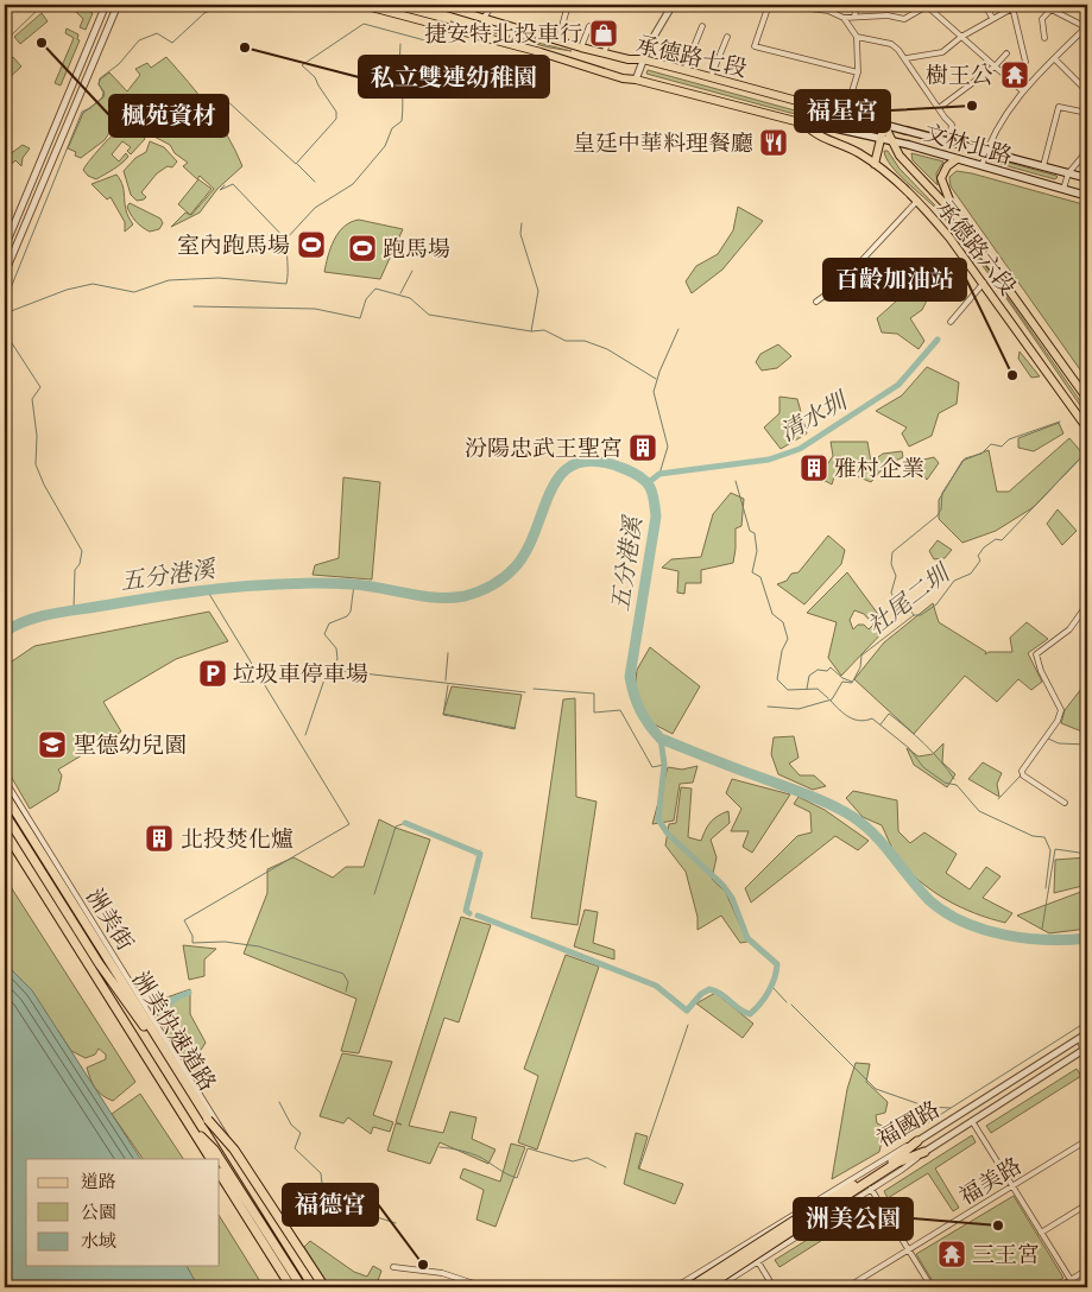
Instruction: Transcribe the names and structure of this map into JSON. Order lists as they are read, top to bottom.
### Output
{
  "streets": {
    "highway": ["洲美快速道路"],
    "main road": ["承德路七段", "文林北路", "承德路六段"],
    "street": ["洲美街", "福國路", "福美路"]
  },
  "crossings": [
    ["承德路七段", "文林北路"],
    ["承德路七段", "承德路六段"],
    ["文林北路", "承德路六段"],
    ["洲美街", "洲美快速道路"]
  ],
  "water": ["清水圳", "五分港溪", "社尾二圳"],
  "places": {
    "shop": ["捷安特北投車行"],
    "other": [
      "楓苑資材",
      "私立雙連幼稚園",
      "福星宮",
      "百齡加油站",
      "洲美公園",
      "福德宮"
    ],
    "temple": ["樹王公", "三王宮"],
    "restaurant": ["皇廷中華料理餐廳"],
    "sports": ["室內跑馬場", "跑馬場"],
    "building": ["汾陽忠武王聖宮", "雅村企業", "北投焚化爐"],
    "parking": ["垃圾車停車場"],
    "school or university": ["聖德幼兒園"]
  },
  "legend": ["道路", "公園", "水域"]
}
